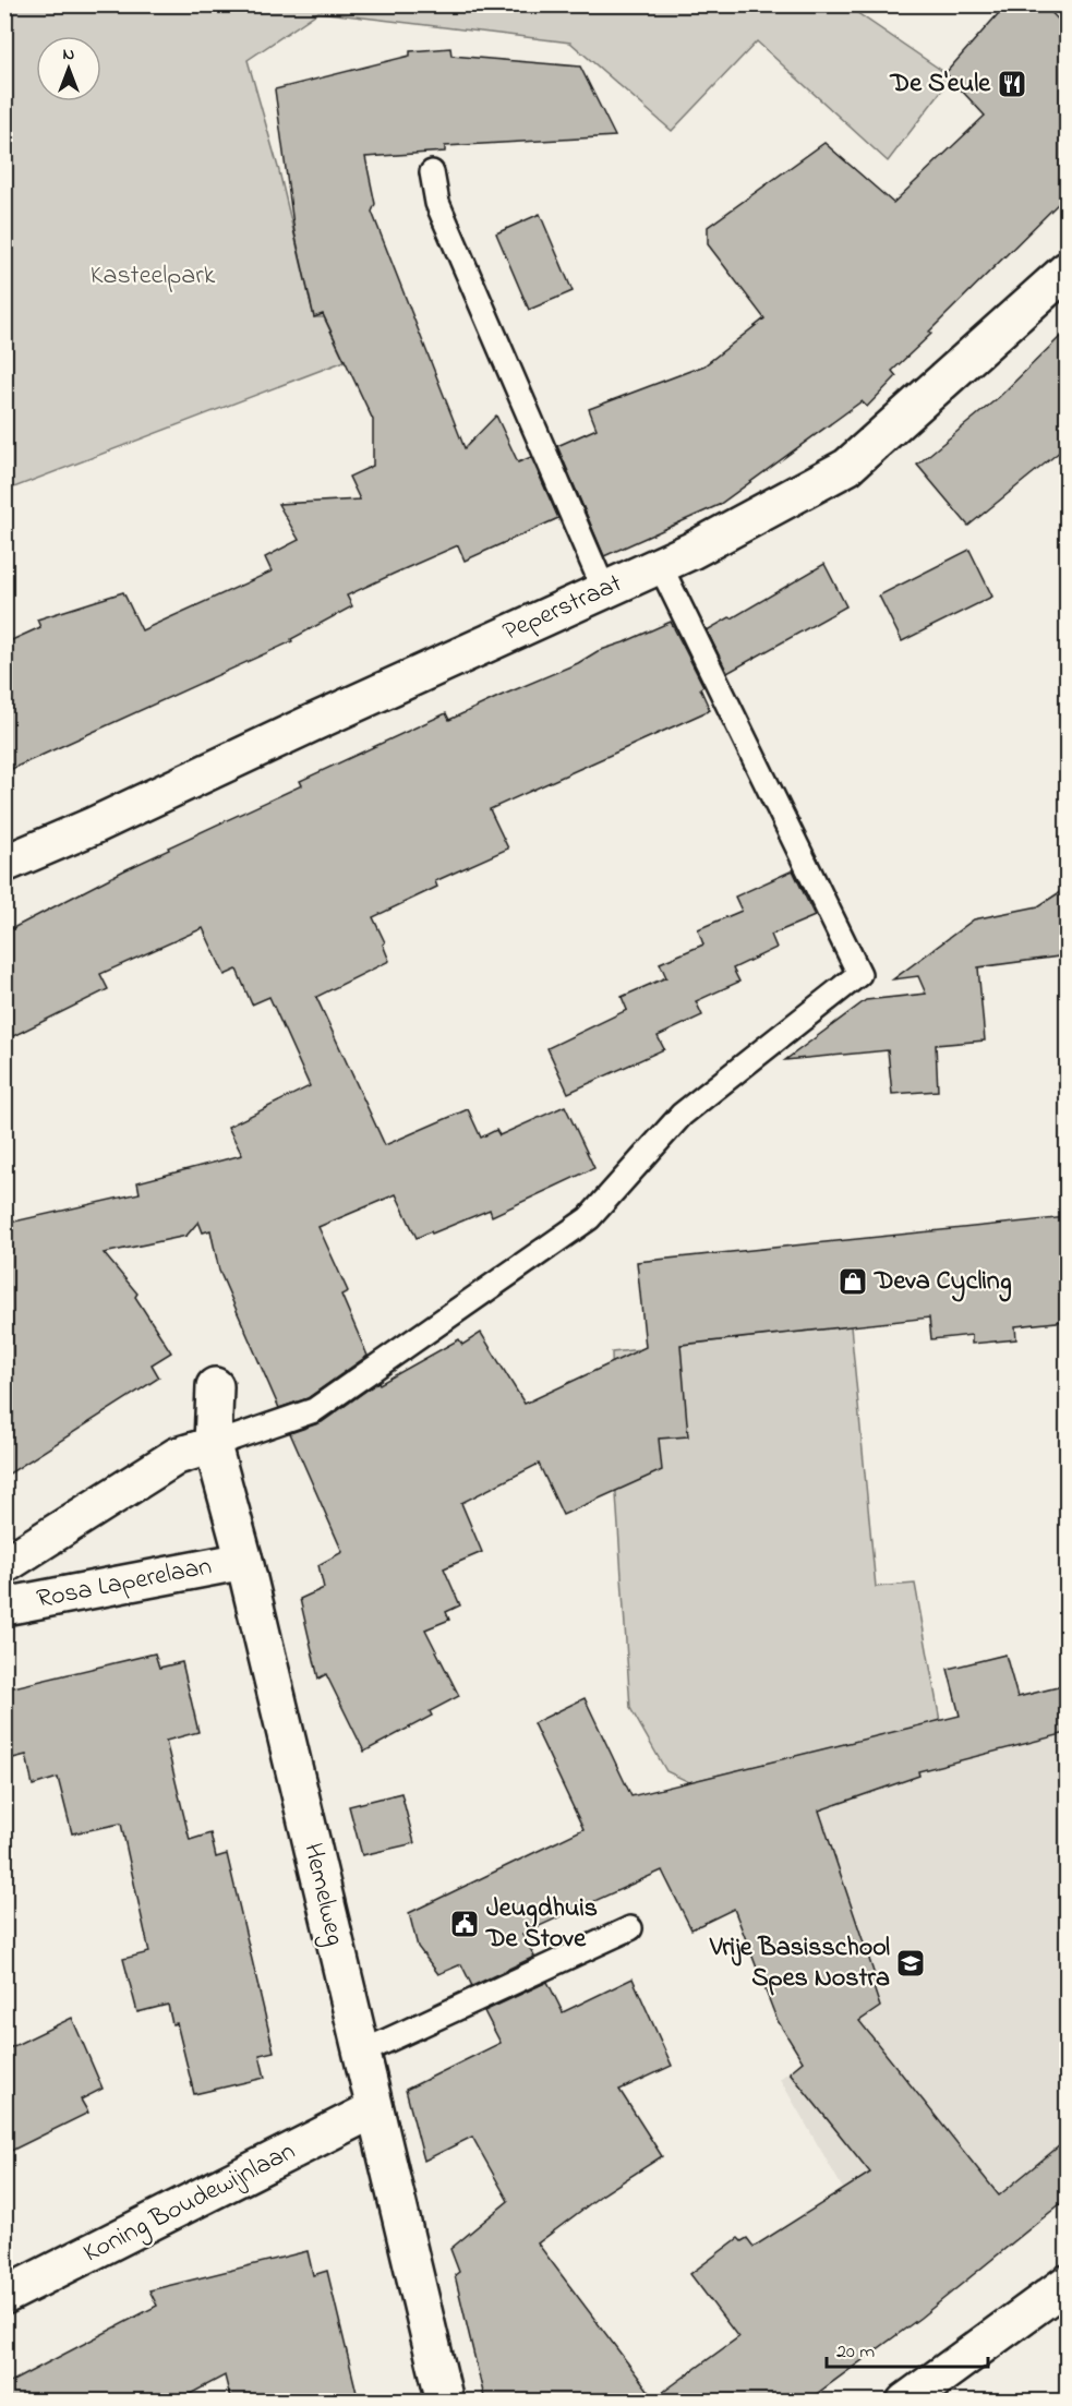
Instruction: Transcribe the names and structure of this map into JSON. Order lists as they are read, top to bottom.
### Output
{
  "streets": {
    "street": [
      "Peperstraat",
      "Rosa Laperelaan",
      "Hemelweg",
      "Koning Boudewijnlaan"
    ]
  },
  "crossings": [
    ["Rosa Laperelaan", "Hemelweg"],
    ["Hemelweg", "Koning Boudewijnlaan"]
  ],
  "parks": ["Kasteelpark"],
  "places": {
    "restaurant": ["De S'eule"],
    "shop": ["Deva Cycling"],
    "public building": ["Jeugdhuis De Stove"],
    "school or university": ["Vrije Basisschool Spes Nostra"]
  },
  "scale_bar": "20 m",
  "north": "top"
}
